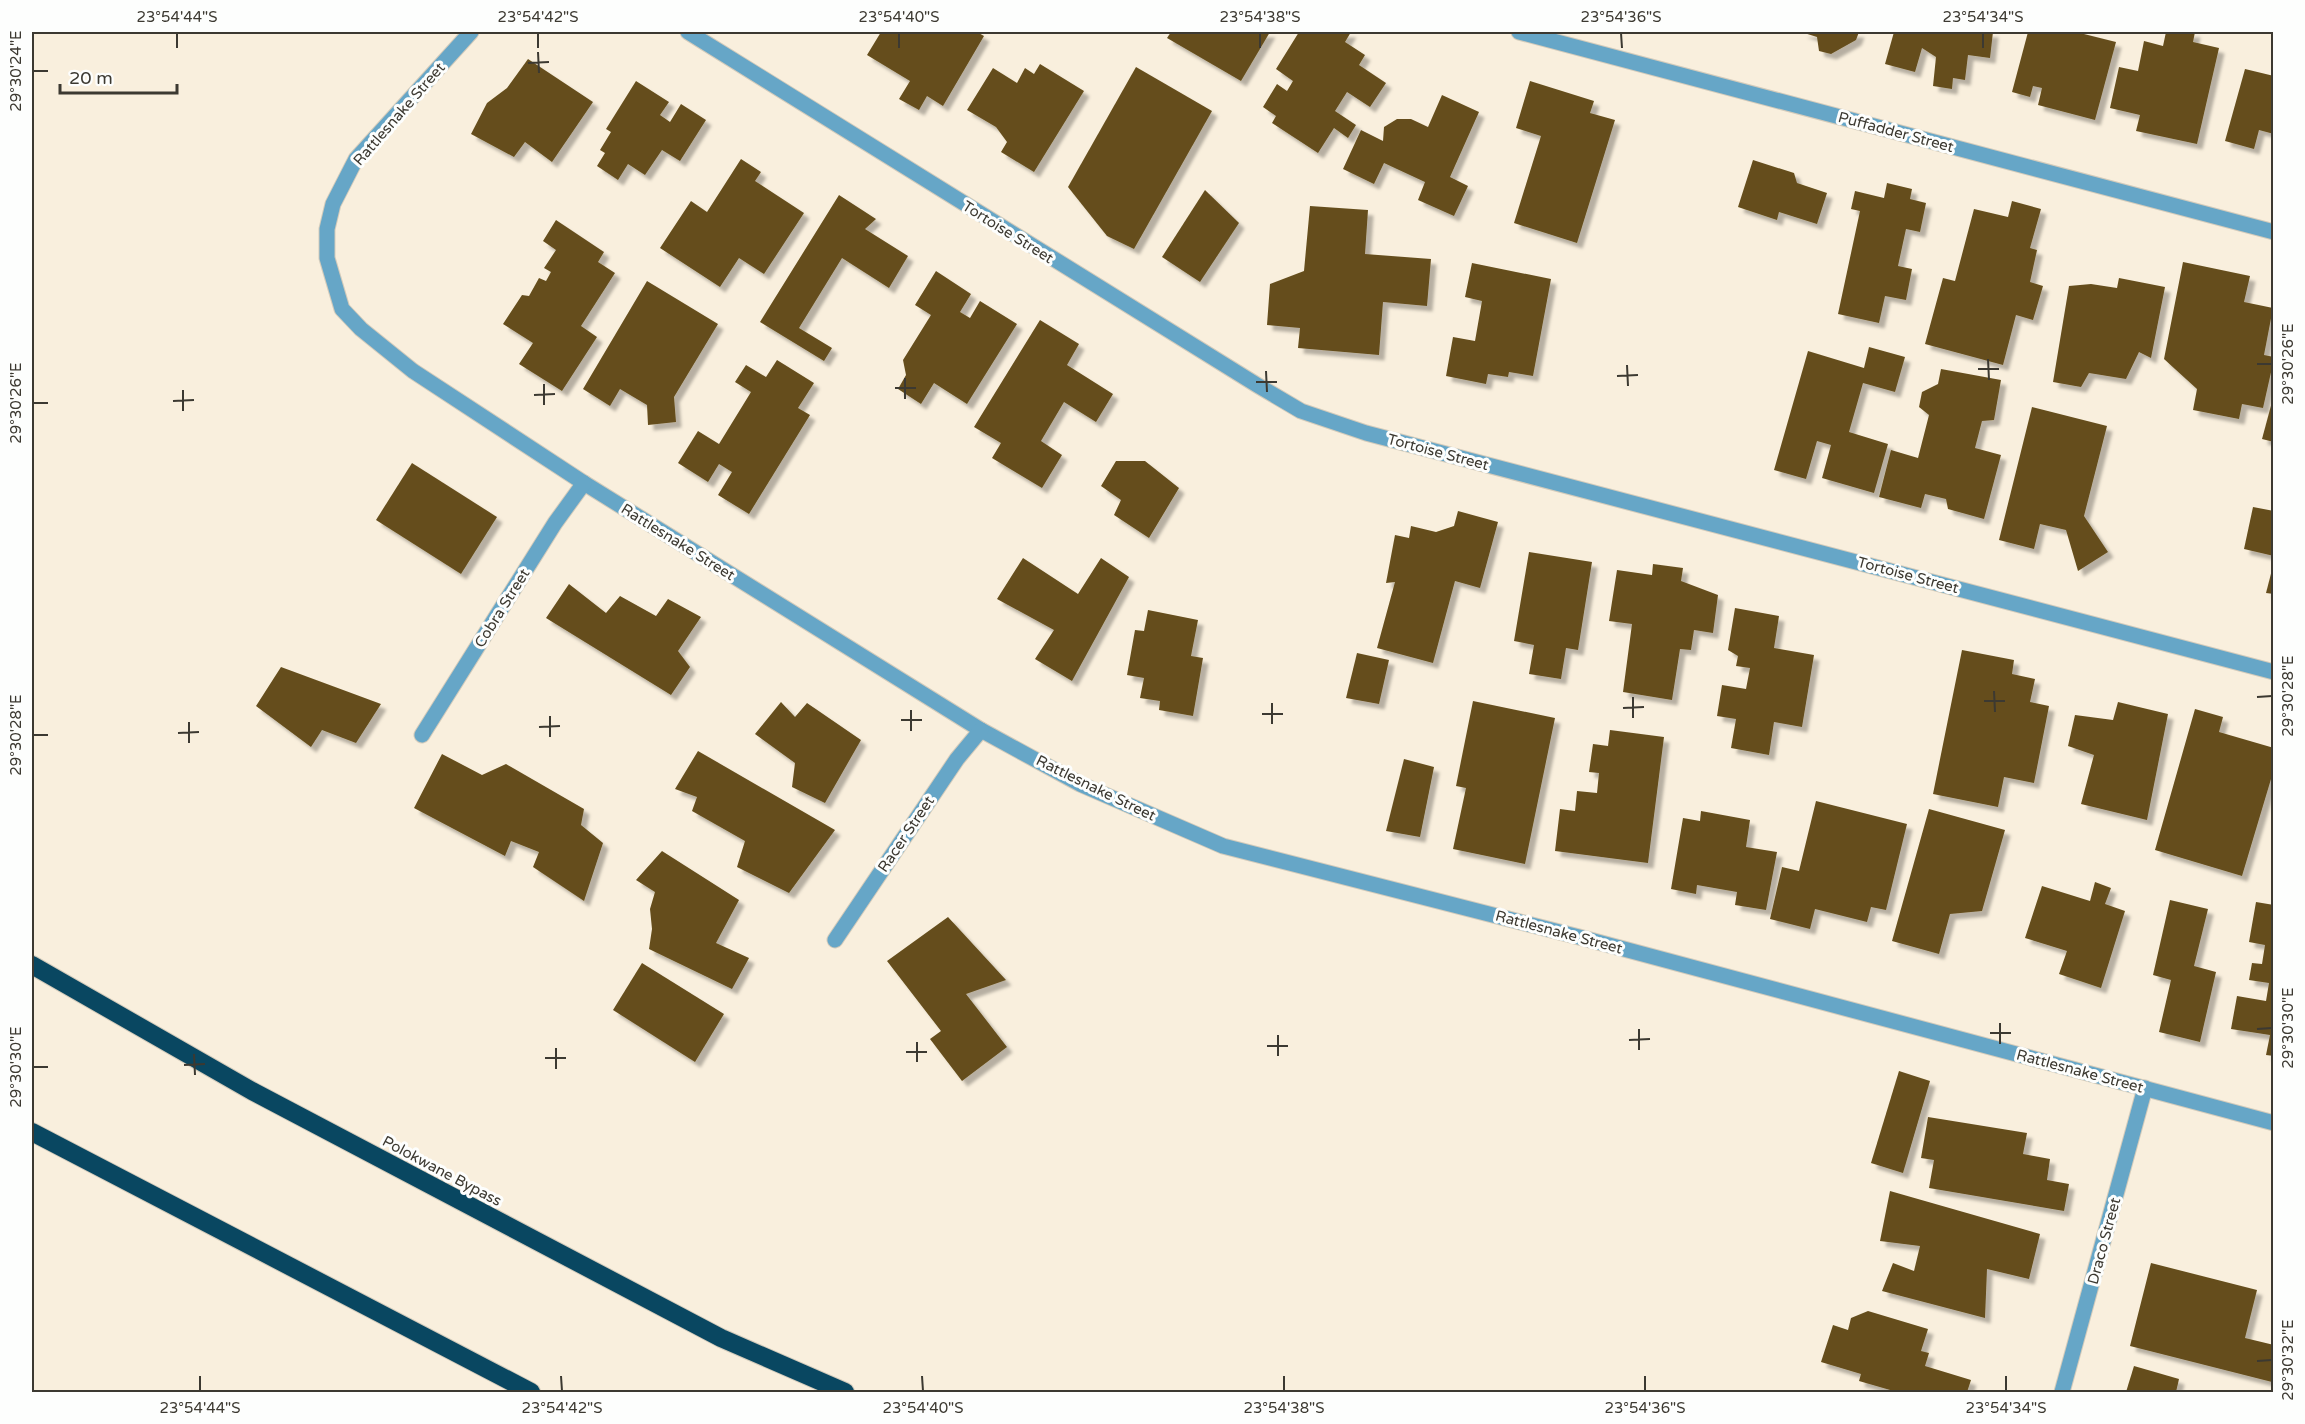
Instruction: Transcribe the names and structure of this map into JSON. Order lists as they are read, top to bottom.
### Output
{
  "streets": {
    "highway": ["Polokwane Bypass"],
    "street": [
      "Rattlesnake Street",
      "Puffadder Street",
      "Tortoise Street",
      "Cobra Street",
      "Racer Street",
      "Draco Street"
    ]
  },
  "crossings": [
    ["Rattlesnake Street", "Cobra Street"],
    ["Rattlesnake Street", "Racer Street"],
    ["Rattlesnake Street", "Draco Street"]
  ],
  "scale_bar": "20 m",
  "coordinates": [
    "23°54'44\"S",
    "23°54'42\"S",
    "23°54'40\"S",
    "23°54'38\"S",
    "23°54'36\"S",
    "23°54'34\"S",
    "29°30'24\"E",
    "29°30'26\"E",
    "29°30'28\"E",
    "29°30'30\"E",
    "29°30'32\"E"
  ]
}
